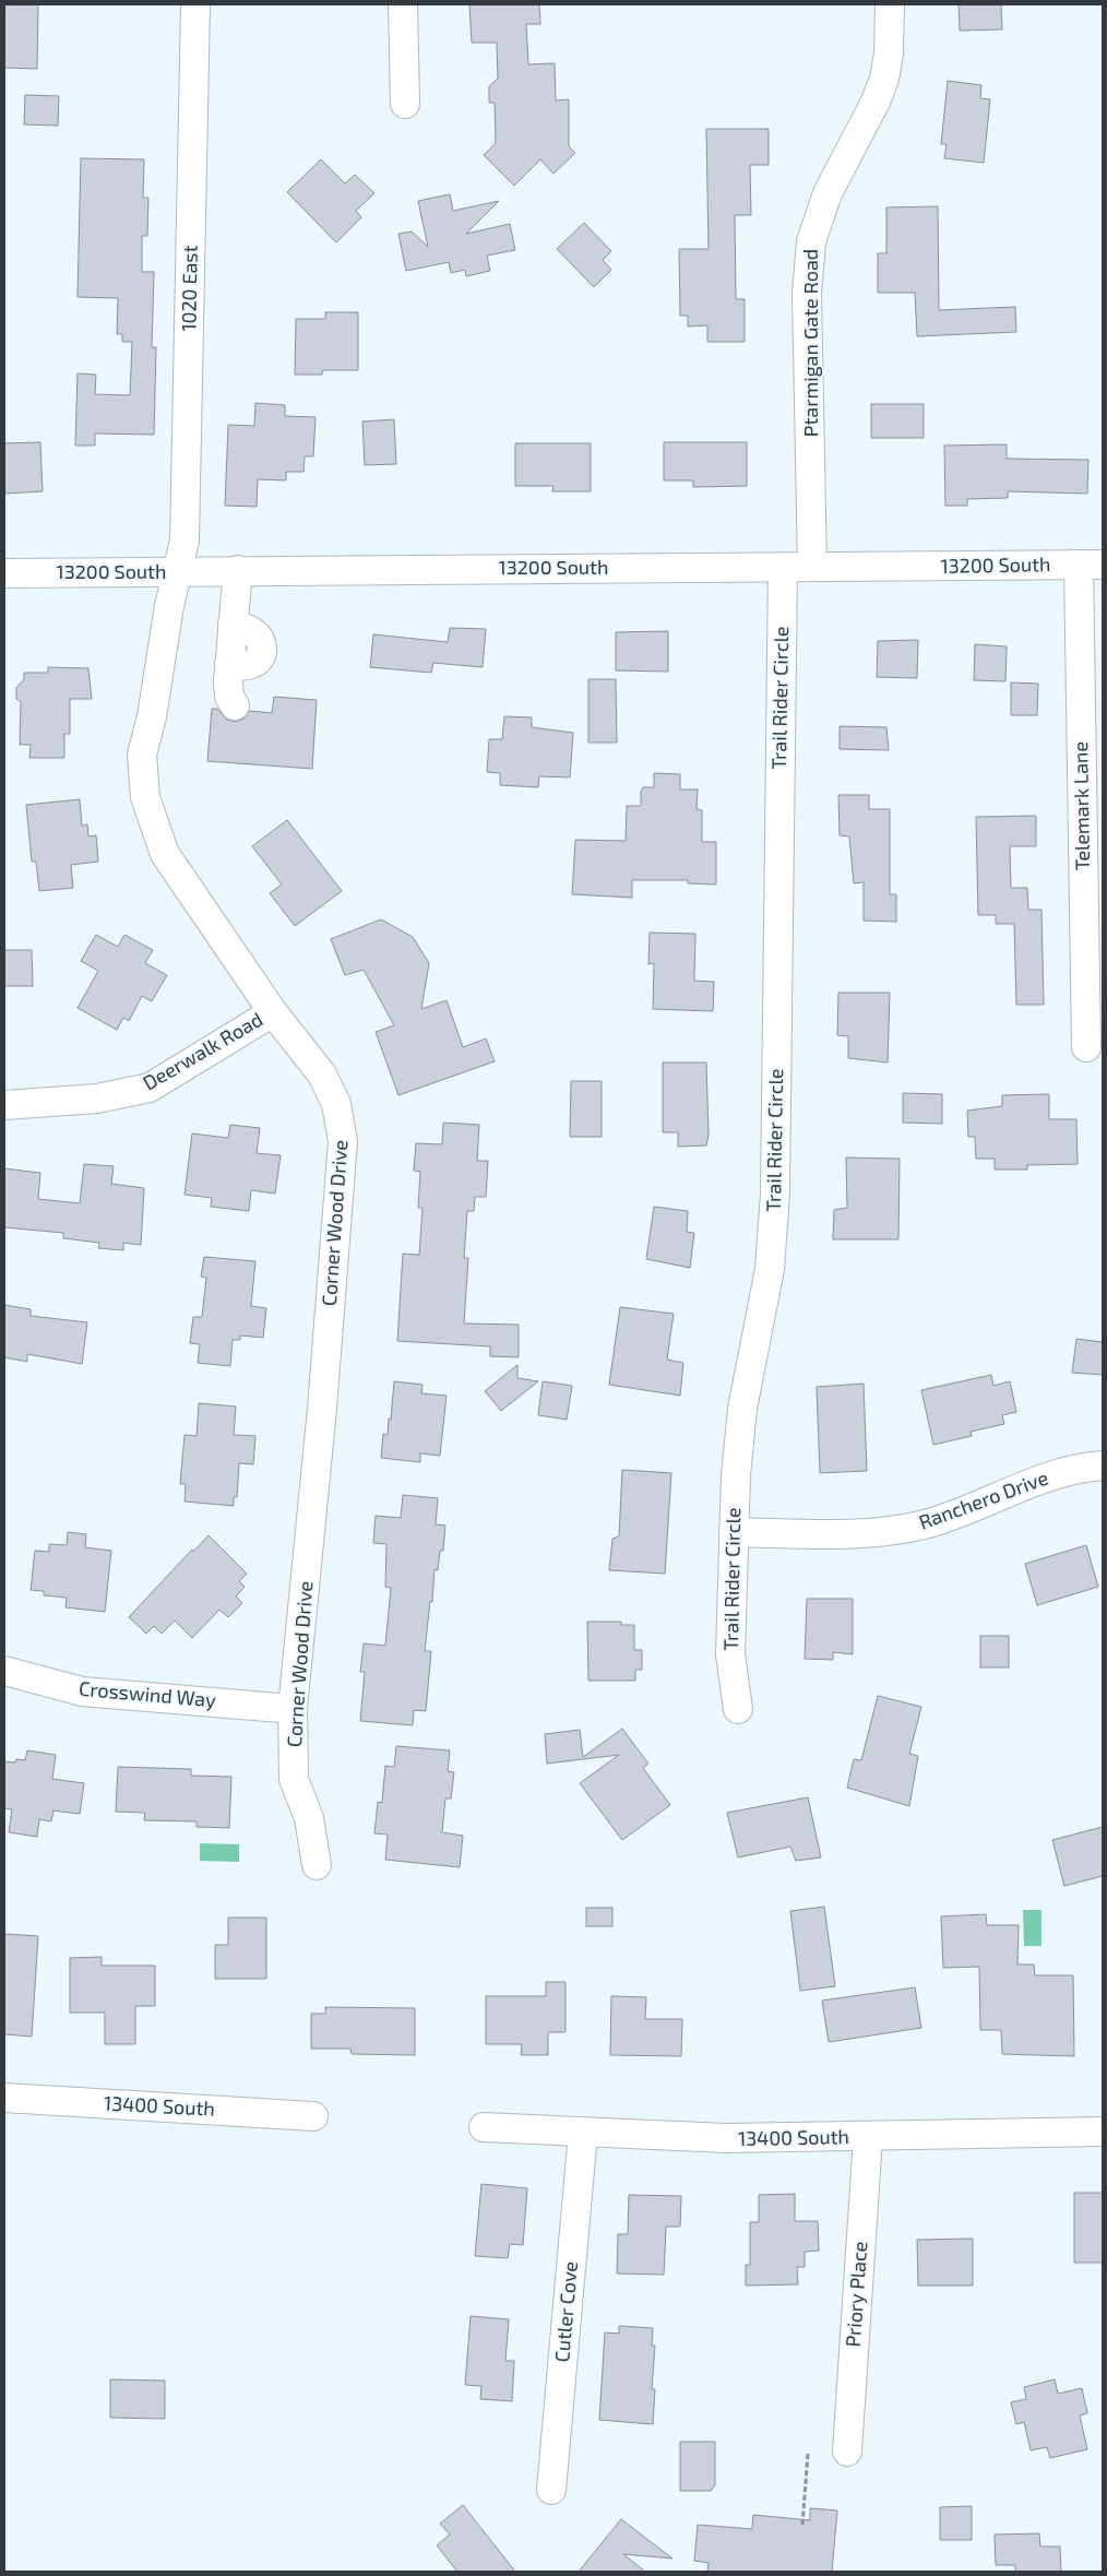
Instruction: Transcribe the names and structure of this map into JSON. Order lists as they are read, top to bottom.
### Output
{
  "streets": {
    "street": [
      "1020 East",
      "Ptarmigan Gate Road",
      "13200 South",
      "Trail Rider Circle",
      "Telemark Lane",
      "Deerwalk Road",
      "Corner Wood Drive",
      "Ranchero Drive",
      "Crosswind Way",
      "13400 South",
      "Priory Place",
      "Cutler Cove"
    ]
  },
  "crossings": [
    ["1020 East", "13200 South"],
    ["1020 East", "Corner Wood Drive"],
    ["Ptarmigan Gate Road", "13200 South"],
    ["13200 South", "Trail Rider Circle"],
    ["13200 South", "Telemark Lane"],
    ["13200 South", "Corner Wood Drive"],
    ["Trail Rider Circle", "Ranchero Drive"],
    ["Deerwalk Road", "Corner Wood Drive"],
    ["Corner Wood Drive", "Crosswind Way"],
    ["13400 South", "Priory Place"],
    ["13400 South", "Cutler Cove"]
  ]
}
